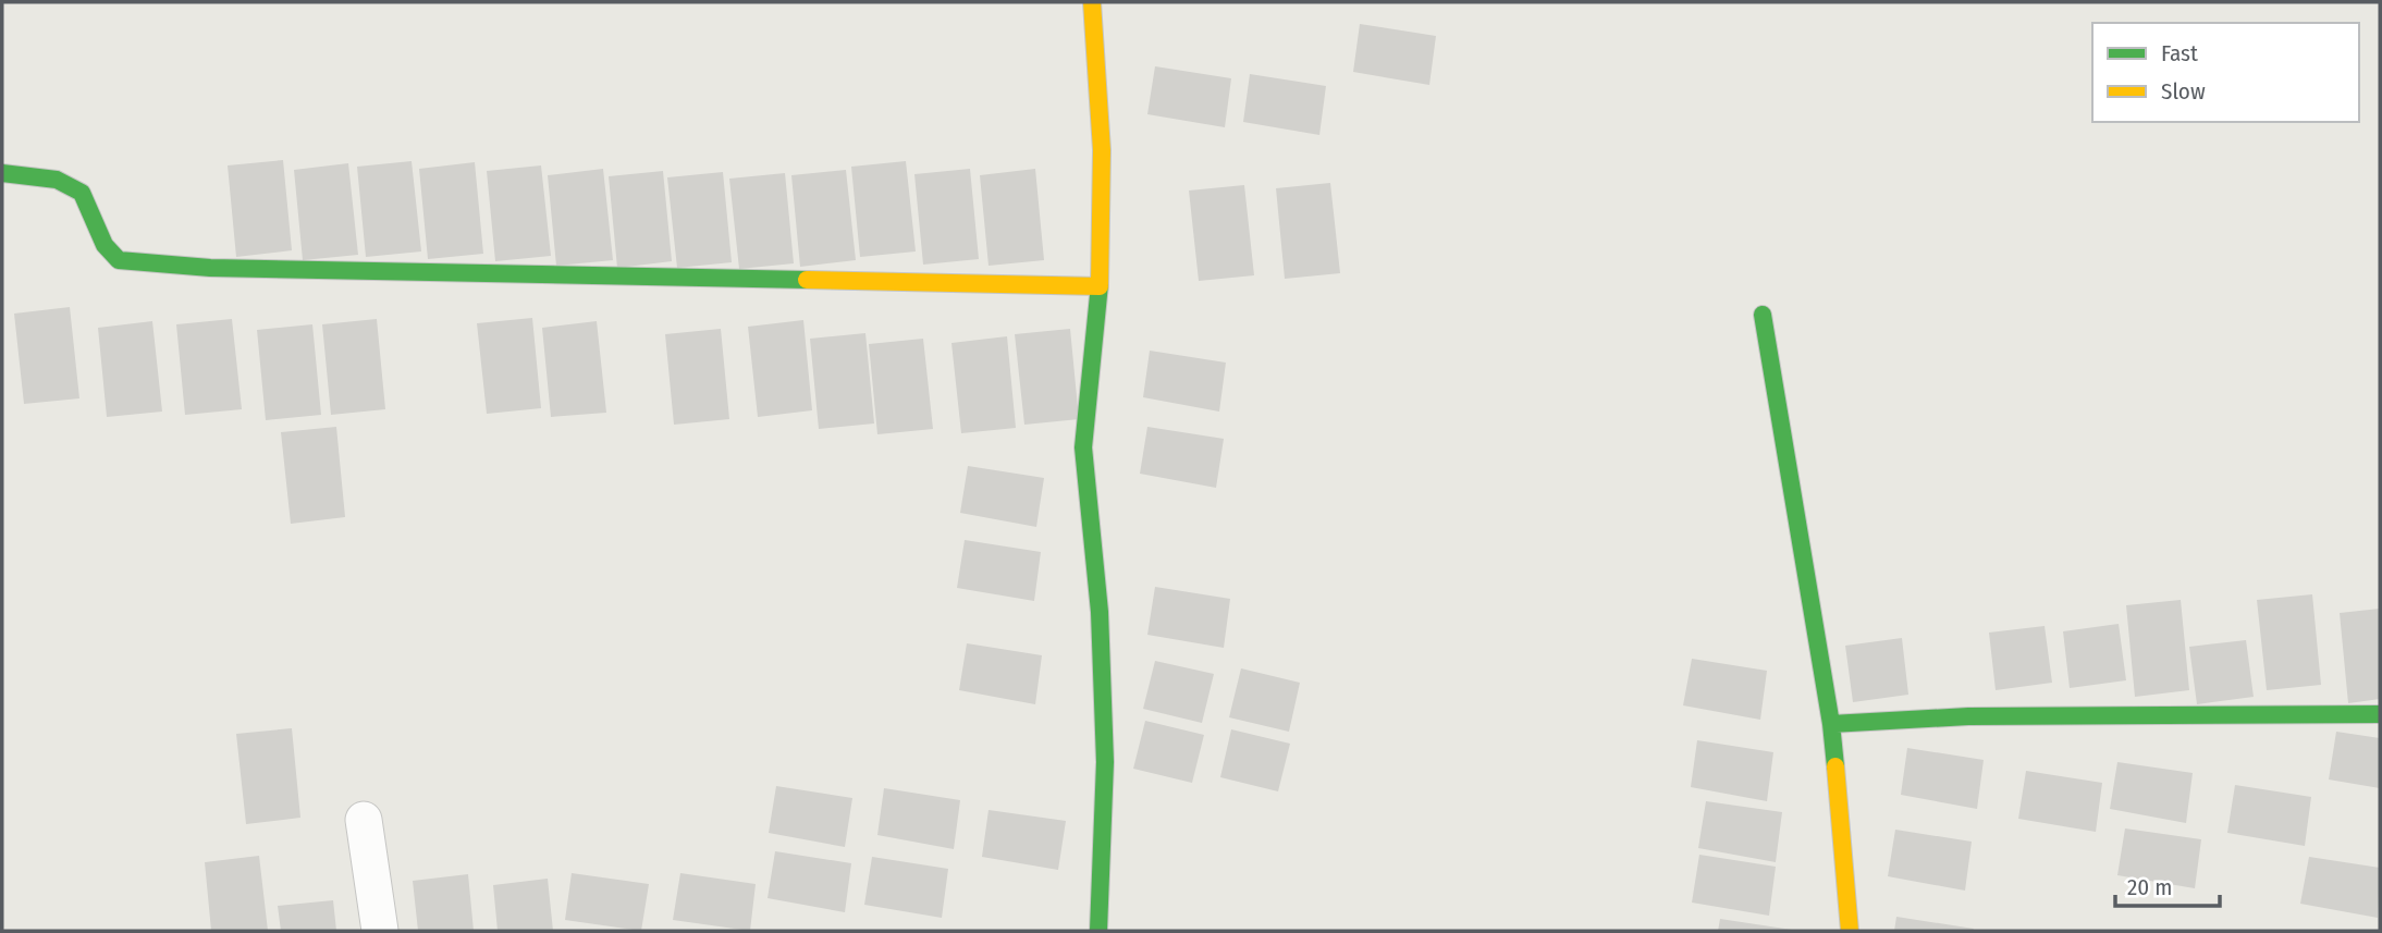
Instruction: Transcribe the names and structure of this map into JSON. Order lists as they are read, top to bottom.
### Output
{
  "legend": ["Fast", "Slow"],
  "scale_bar": "20 m"
}
